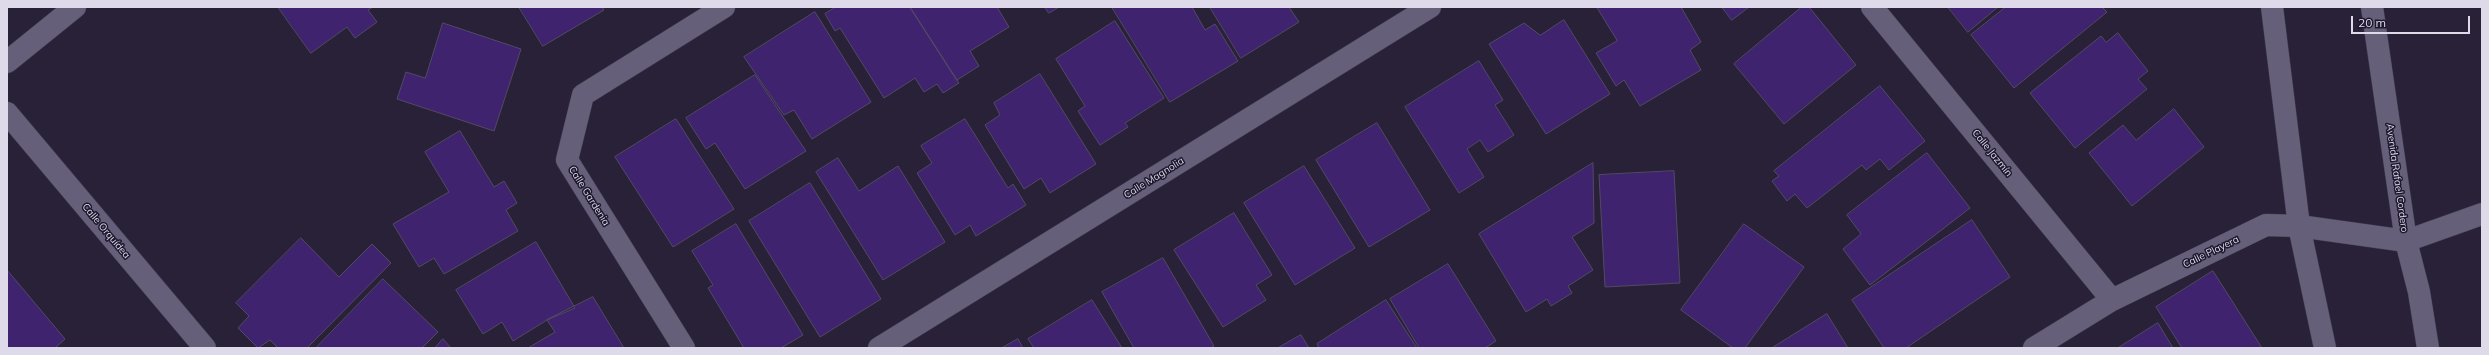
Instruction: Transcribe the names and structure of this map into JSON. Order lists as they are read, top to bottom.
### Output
{
  "streets": {
    "street": [
      "Calle Jazmín",
      "Calle Magnolia",
      "Avenida Rafael Cordero",
      "Calle Gardenia",
      "Calle Orquídea",
      "Calle Playera"
    ]
  },
  "crossings": [
    ["Calle Jazmín", "Calle Playera"],
    ["Avenida Rafael Cordero", "Calle Playera"]
  ],
  "scale_bar": "20 m"
}
